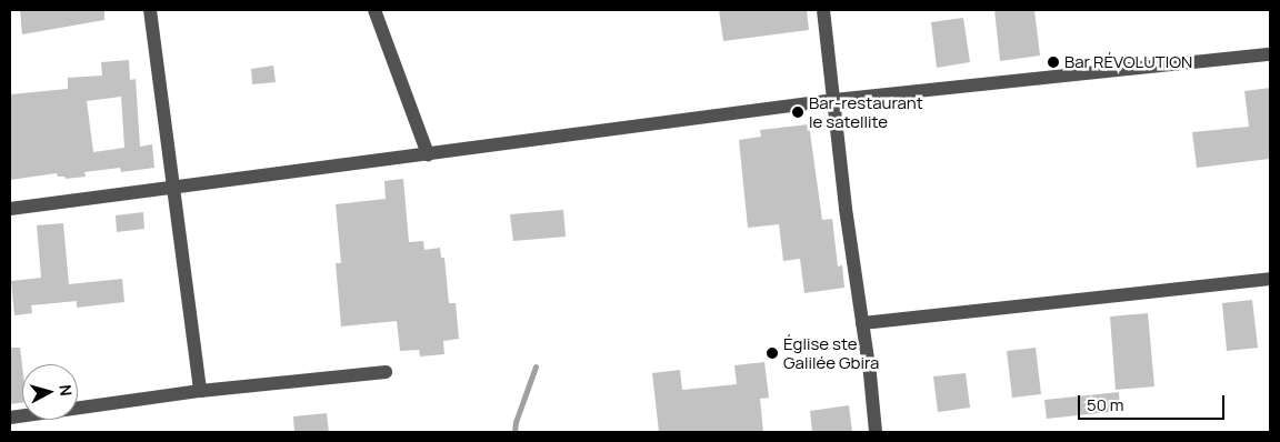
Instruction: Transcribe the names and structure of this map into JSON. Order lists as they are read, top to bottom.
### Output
{
  "places": ["Bar RÉVOLUTION", "Bar-restaurant le satellite", "Église ste Galilée Gbira"],
  "scale_bar": "50 m",
  "north": "right"
}
